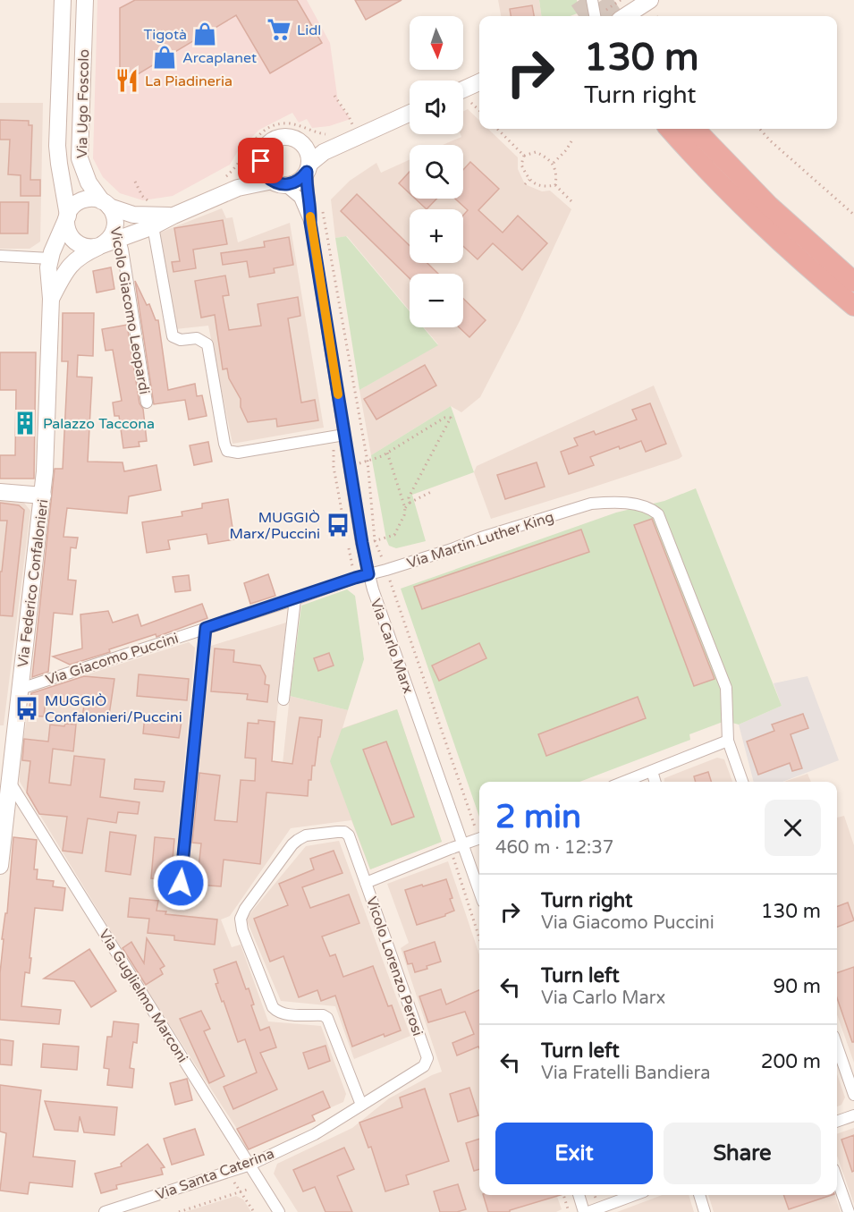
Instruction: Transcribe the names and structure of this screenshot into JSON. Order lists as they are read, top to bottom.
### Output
{
  "streets": {
    "street": [
      "Via Ugo Foscolo",
      "Vicolo Giacomo Leopardi",
      "Via Martin Luther King",
      "Via Federico Confalonieri",
      "Via Carlo Marx",
      "Via Giacomo Puccini",
      "Vicolo Lorenzo Perosi",
      "Via Guglielmo Marconi",
      "Via Santa Caterina"
    ]
  },
  "crossings": [
    ["Via Ugo Foscolo", "Vicolo Giacomo Leopardi"],
    ["Via Ugo Foscolo", "Via Federico Confalonieri"],
    ["Vicolo Giacomo Leopardi", "Via Federico Confalonieri"],
    ["Via Martin Luther King", "Via Carlo Marx"],
    ["Via Martin Luther King", "Via Giacomo Puccini"],
    ["Via Federico Confalonieri", "Via Carlo Marx"],
    ["Via Federico Confalonieri", "Via Giacomo Puccini"],
    ["Via Federico Confalonieri", "Via Guglielmo Marconi"],
    ["Via Carlo Marx", "Via Giacomo Puccini"],
    ["Via Carlo Marx", "Vicolo Lorenzo Perosi"],
    ["Vicolo Lorenzo Perosi", "Via Santa Caterina"],
    ["Via Guglielmo Marconi", "Via Santa Caterina"]
  ],
  "places": {
    "supermarket": ["Lidl"],
    "shop": ["Tigotà", "Arcaplanet"],
    "restaurant": ["La Piadineria"],
    "building": ["Palazzo Taccona"],
    "bus stop": ["MUGGIÒ Marx/Puccini", "MUGGIÒ Confalonieri/Puccini"]
  },
  "north": "bottom",
  "page": {
    "map_buttons": ["+", "−"],
    "turn": ["130 m", "Turn right"],
    "heading": ["2 min", "460 m · 12:37"],
    "list": [
      {
        "name": "Turn right",
        "note": "Via Giacomo Puccini",
        "value": "130 m"
      },
      {
        "name": "Turn left",
        "note": "Via Carlo Marx",
        "value": "90 m"
      },
      {
        "name": "Turn left",
        "note": "Via Fratelli Bandiera",
        "value": "200 m"
      }
    ],
    "buttons": ["Exit", "Share"]
  }
}
